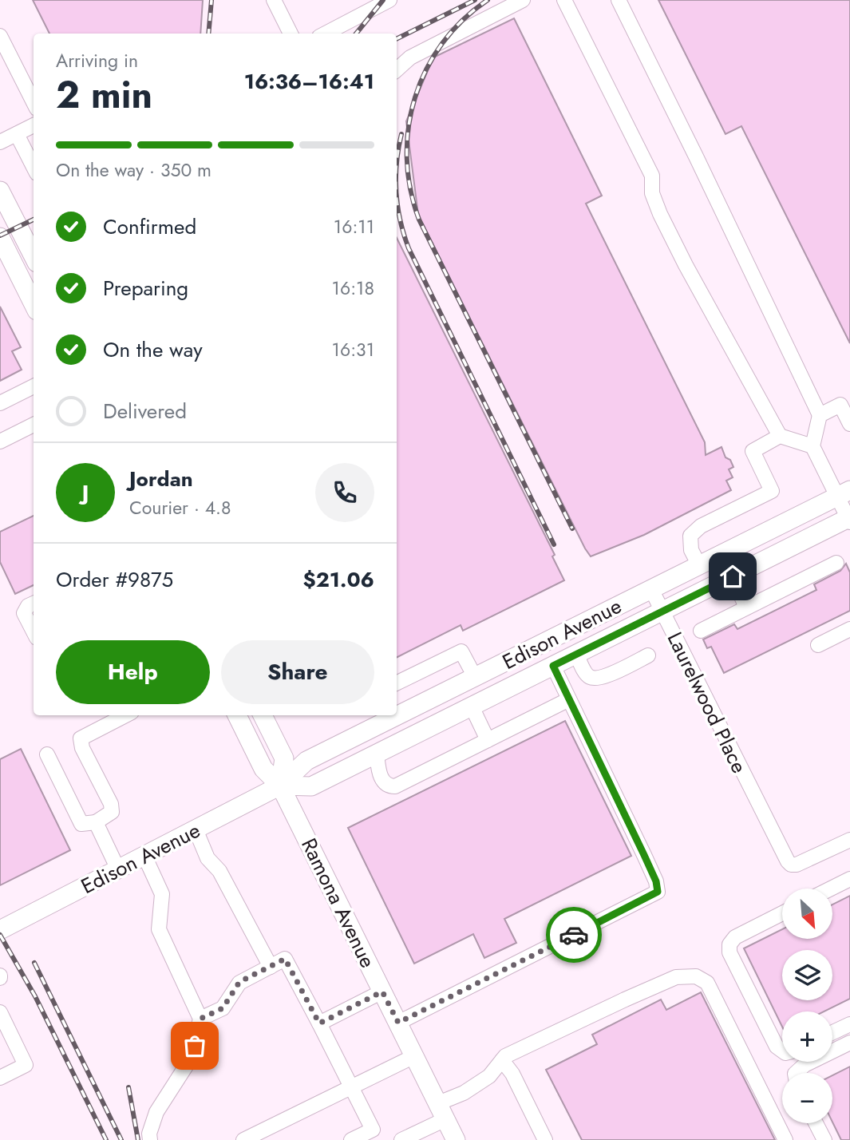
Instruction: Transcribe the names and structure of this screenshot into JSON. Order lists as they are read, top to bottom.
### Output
{
  "streets": {
    "main road": ["Edison Avenue", "Ramona Avenue"],
    "street": ["Laurelwood Place"]
  },
  "crossings": [
    ["Edison Avenue", "Laurelwood Place"],
    ["Edison Avenue", "Ramona Avenue"]
  ],
  "north": "bottom right",
  "page": {
    "heading": ["2 min", "Arriving in", "16:36–16:41"],
    "panel": [
      "Jordan",
      "Courier · 4.8",
      "Order #9875",
      "$21.06"
    ],
    "bar": "On the way · 350 m",
    "list": [
      ["Confirmed", "16:11"],
      ["Preparing", "16:18"],
      ["On the way", "16:31"],
      "Delivered"
    ],
    "round": "J",
    "buttons": ["Help", "Share"],
    "map_buttons": ["+", "−"]
  }
}
